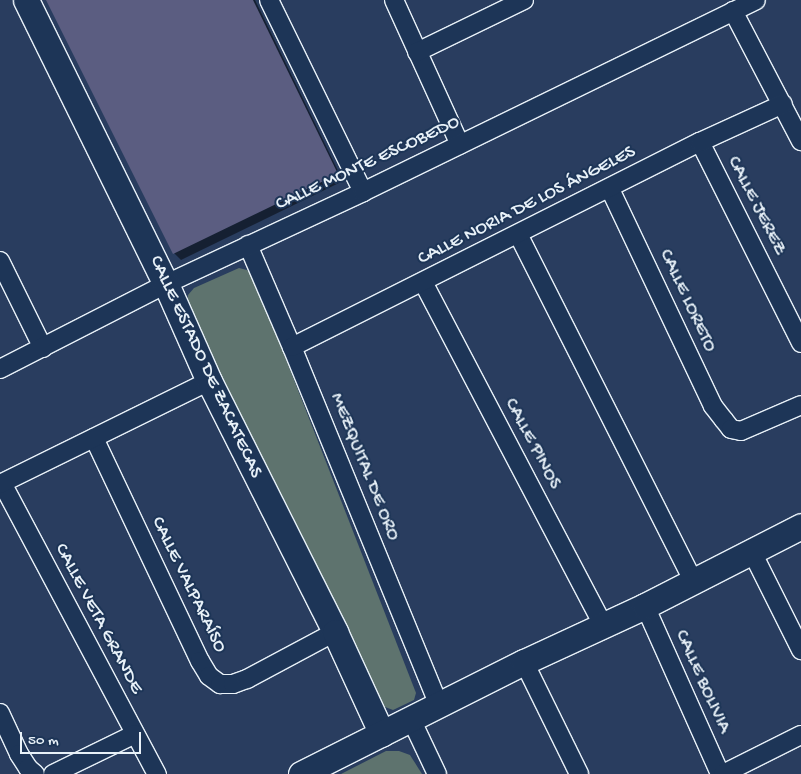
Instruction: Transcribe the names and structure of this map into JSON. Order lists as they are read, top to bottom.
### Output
{
  "streets": {
    "street": [
      "CALLE MONTE ESCOBEDO",
      "CALLE NORIA DE LOS ÁNGELES",
      "CALLE JEREZ",
      "CALLE LORETO",
      "CALLE ESTADO DE ZACATECAS",
      "CALLE PINOS",
      "MEZQUITAL DE ORO",
      "CALLE VALPARAÍSO",
      "CALLE VETA GRANDE",
      "CALLE BOLIVIA"
    ]
  },
  "crossings": [
    ["CALLE MONTE ESCOBEDO", "CALLE ESTADO DE ZACATECAS"],
    ["CALLE MONTE ESCOBEDO", "MEZQUITAL DE ORO"],
    ["CALLE NORIA DE LOS ÁNGELES", "CALLE JEREZ"],
    ["CALLE NORIA DE LOS ÁNGELES", "CALLE LORETO"],
    ["CALLE NORIA DE LOS ÁNGELES", "CALLE PINOS"],
    ["CALLE NORIA DE LOS ÁNGELES", "MEZQUITAL DE ORO"],
    ["CALLE ESTADO DE ZACATECAS", "CALLE VALPARAÍSO"]
  ],
  "scale_bar": "50 m"
}
